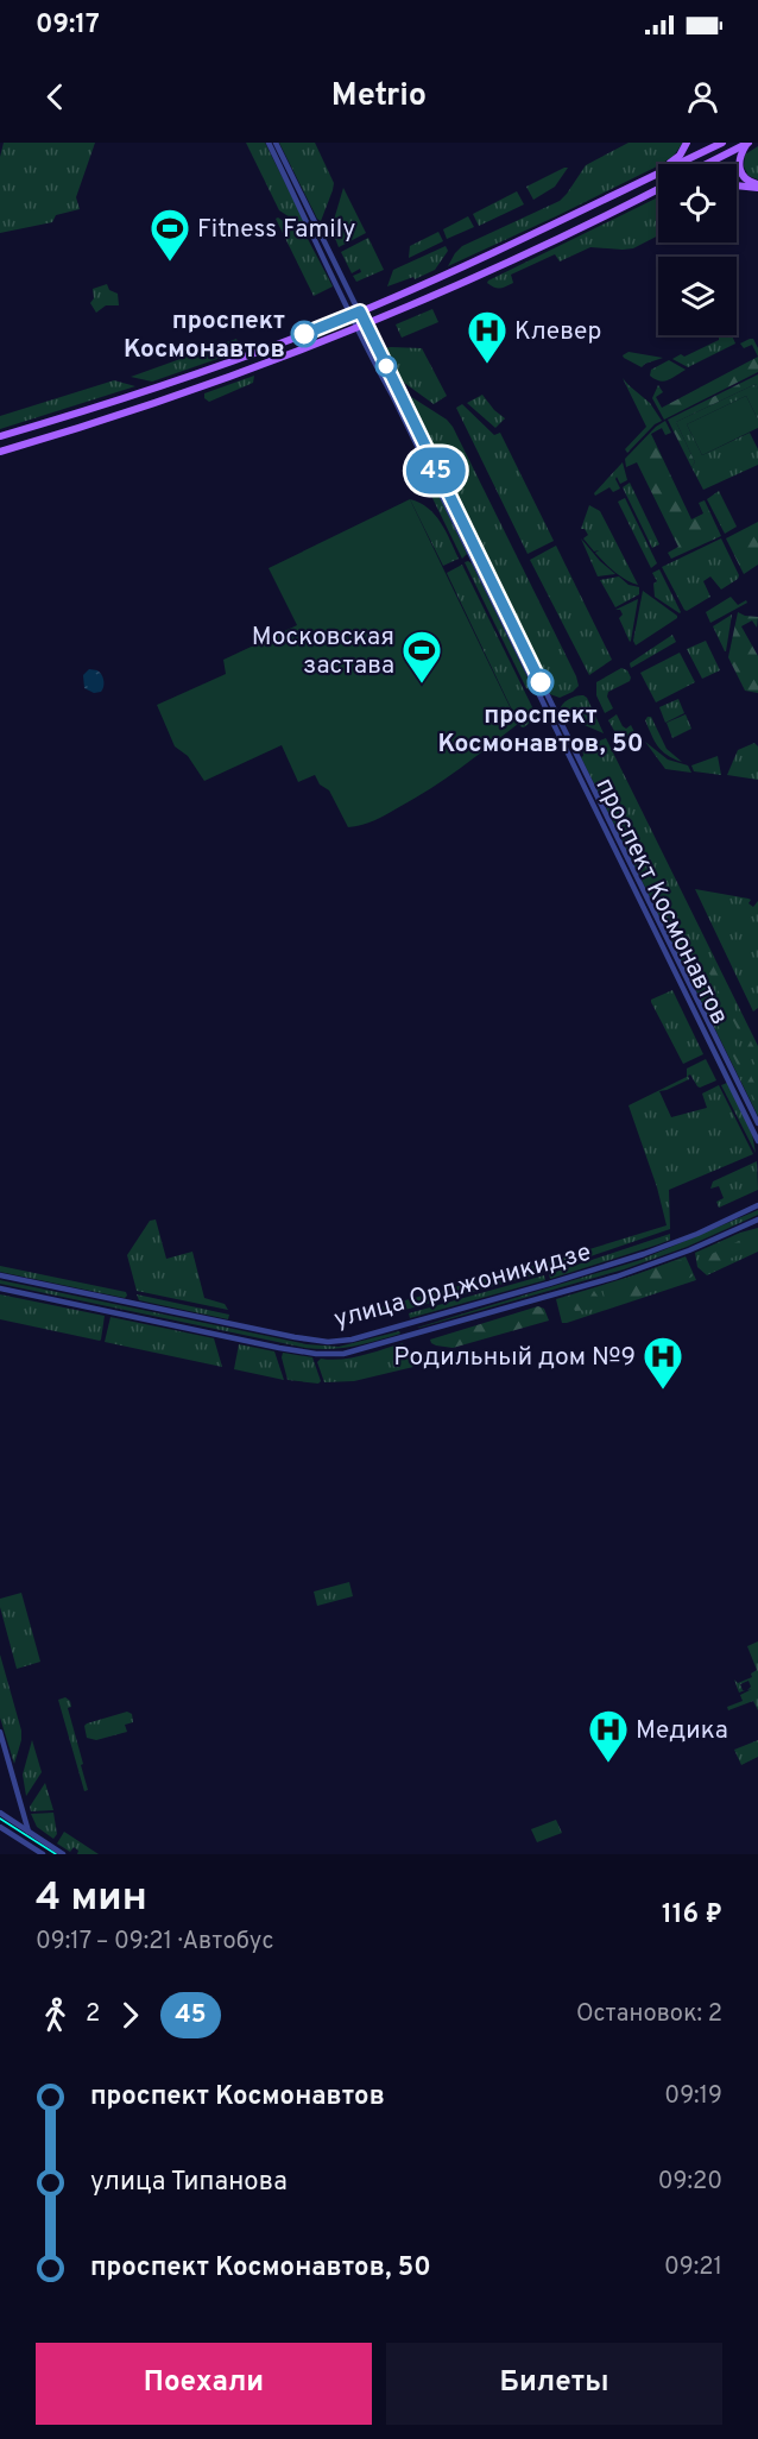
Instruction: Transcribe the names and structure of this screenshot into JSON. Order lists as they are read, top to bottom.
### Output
{
  "streets": {
    "street": ["проспект Космонавтов", "улица Орджоникидзе"]
  },
  "places": {
    "sports": ["Fitness Family", "Московская застава"],
    "other": ["проспект Космонавтов", "проспект Космонавтов, 50"],
    "hospital": ["Клевер", "Родильный дом №9", "Медика"]
  },
  "lines": ["bus line 45"],
  "page": {
    "status": "09:17",
    "header": "Metrio",
    "on_map": "45",
    "heading": ["4 мин", "09:17 – 09:21 · Автобус", "116 ₽"],
    "legs": ["2", "45", "Остановок: 2"],
    "list": [
      {
        "name": "проспект Космонавтов",
        "value": "09:19"
      },
      {
        "name": "улица Типанова",
        "value": "09:20"
      },
      {
        "name": "проспект Космонавтов, 50",
        "value": "09:21"
      }
    ],
    "buttons": ["Поехали", "Билеты"]
  }
}
